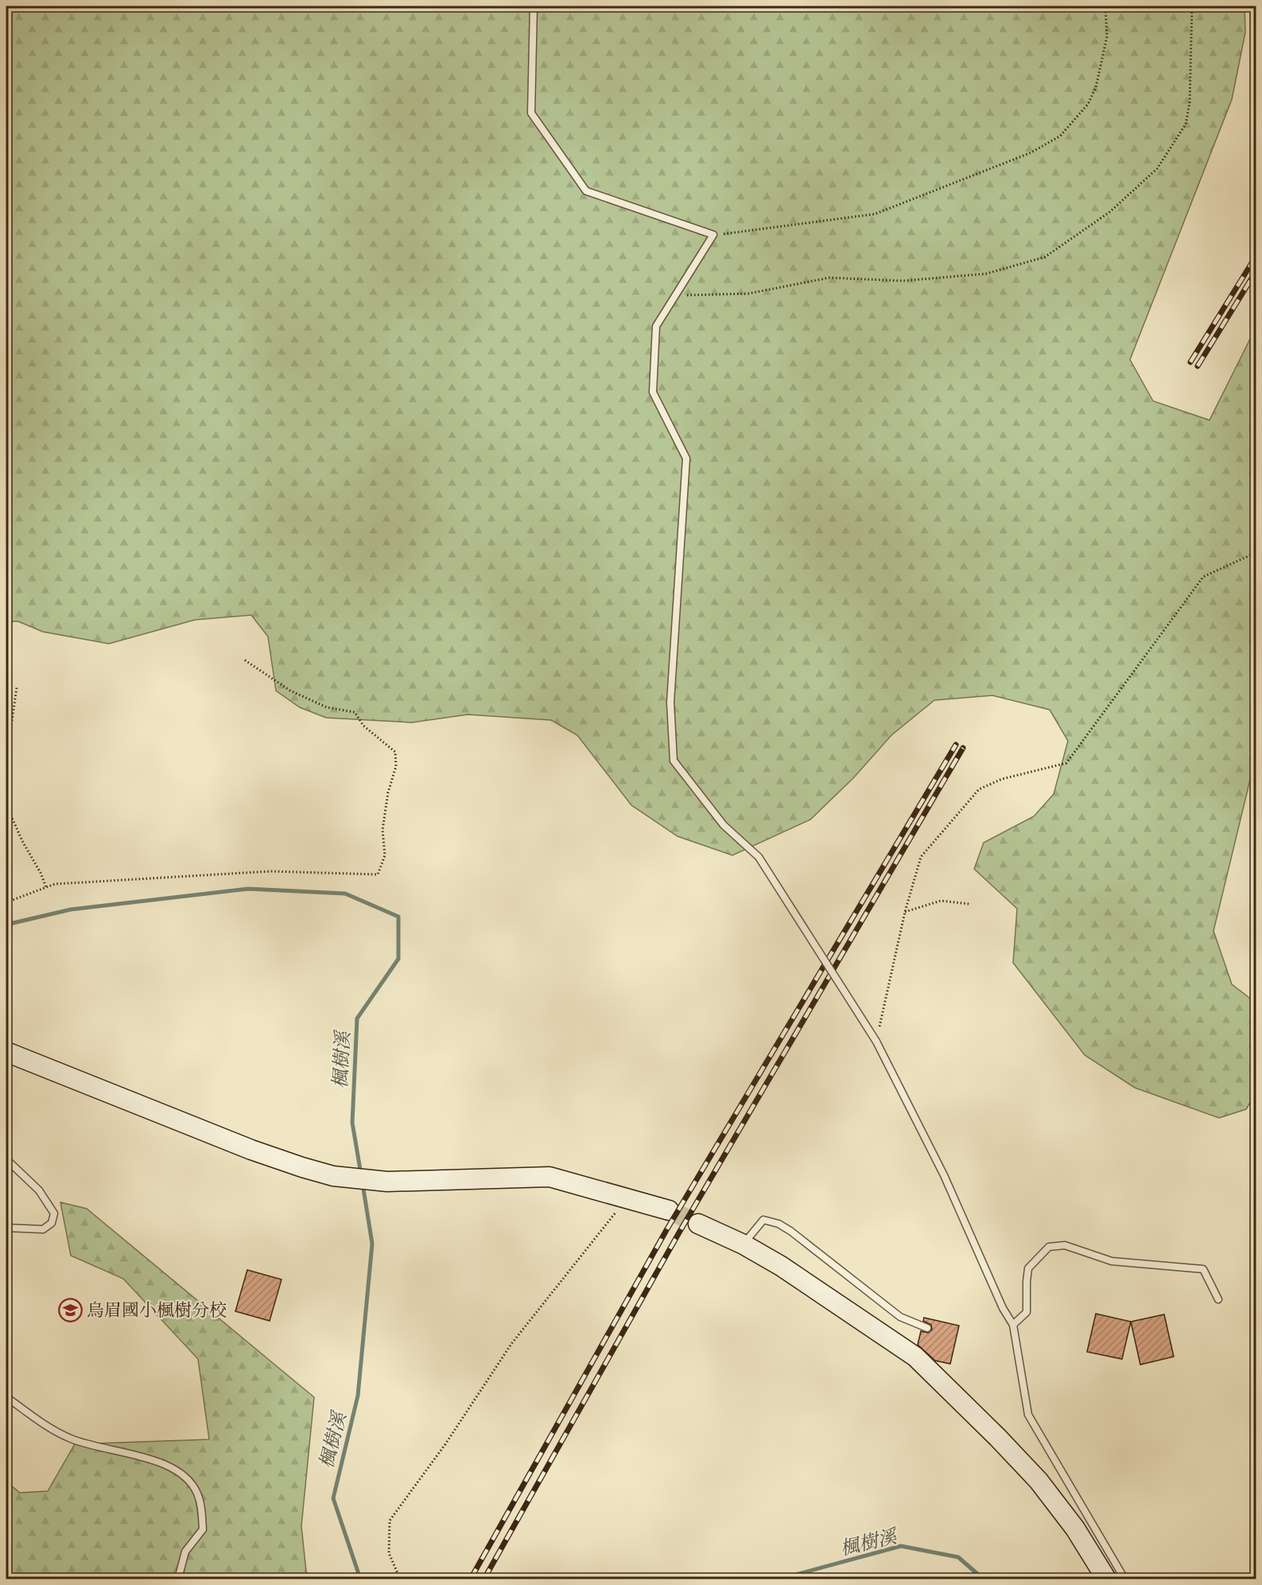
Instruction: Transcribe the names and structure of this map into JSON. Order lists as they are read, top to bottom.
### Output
{
  "water": ["楓樹溪"],
  "places": {
    "school or university": ["烏眉國小楓樹分校"]
  }
}
